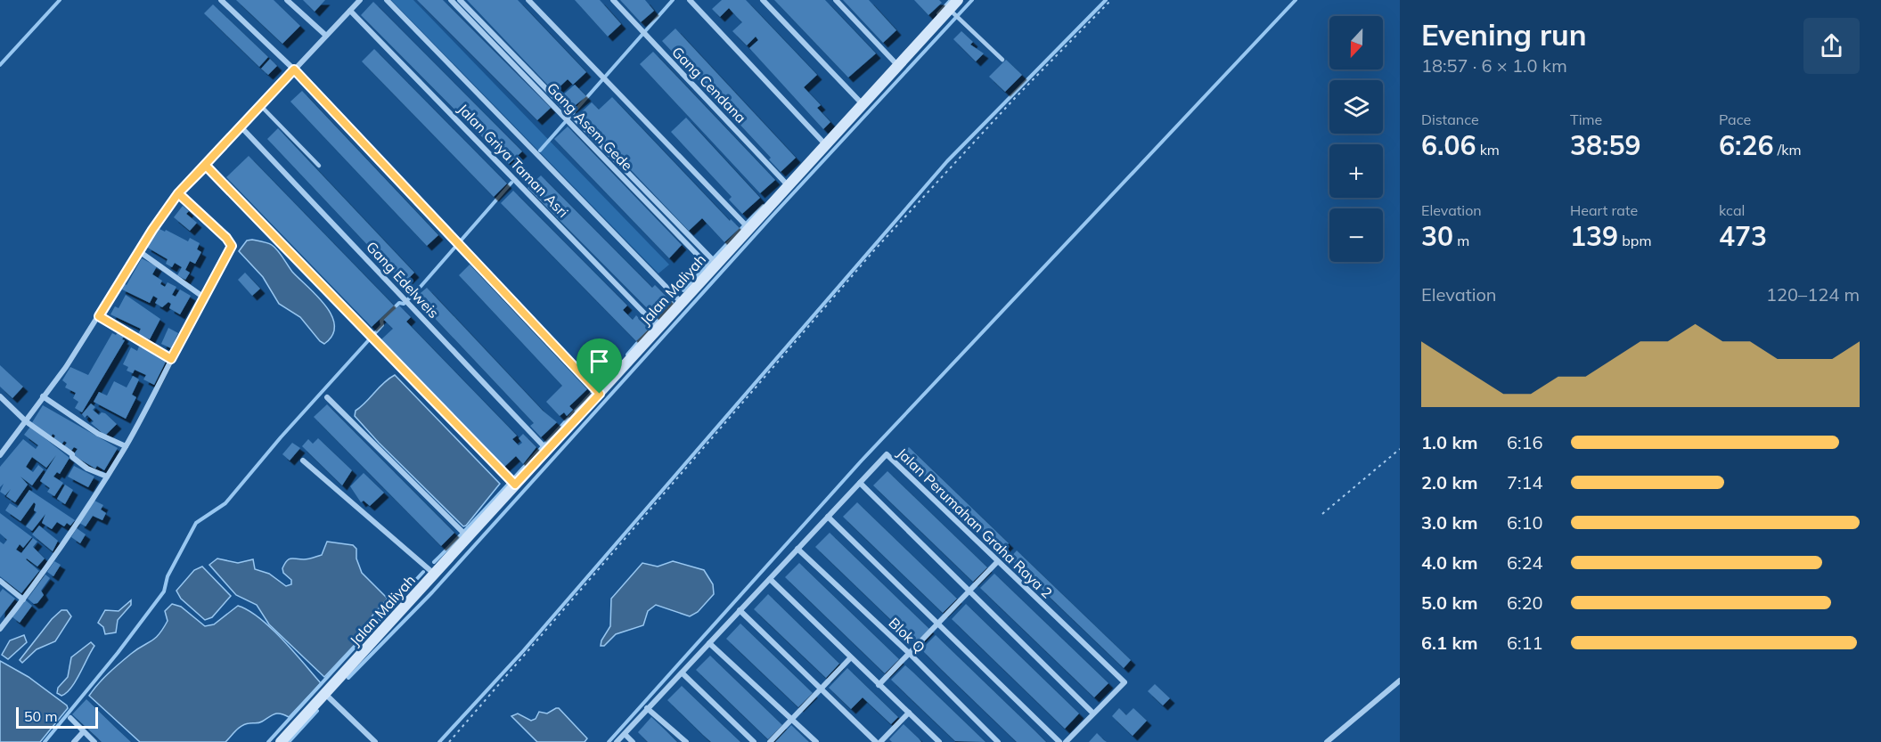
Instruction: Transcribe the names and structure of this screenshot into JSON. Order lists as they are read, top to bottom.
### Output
{
  "streets": {
    "street": [
      "Gang Cendana",
      "Gang Asem Gede",
      "Jalan Griya Taman Asri",
      "Gang Edelweis",
      "Jalan Maliyah",
      "Jalan Perumahan Graha Raya 2",
      "Blok Q"
    ]
  },
  "crossings": [
    ["Gang Cendana", "Jalan Maliyah"],
    ["Gang Asem Gede", "Jalan Maliyah"],
    ["Jalan Griya Taman Asri", "Jalan Maliyah"],
    ["Gang Edelweis", "Jalan Maliyah"],
    ["Jalan Perumahan Graha Raya 2", "Blok Q"]
  ],
  "scale_bar": "50 m",
  "north": "bottom",
  "page": {
    "heading": ["Evening run", "18:57 · 6 × 1.0 km"],
    "map_buttons": ["+", "−"],
    "stats": [
      ["Distance", "6.06 km"],
      ["Time", "38:59"],
      ["Pace", "6:26 /km"],
      ["Elevation", "30 m"],
      ["Heart rate", "139 bpm"],
      ["kcal", "473"]
    ],
    "chart": ["Elevation", "120–124 m"],
    "list": [
      {
        "name": "1.0 km",
        "note": "6:16"
      },
      {
        "name": "2.0 km",
        "note": "7:14"
      },
      {
        "name": "3.0 km",
        "note": "6:10"
      },
      {
        "name": "4.0 km",
        "note": "6:24"
      },
      {
        "name": "5.0 km",
        "note": "6:20"
      },
      {
        "name": "6.1 km",
        "note": "6:11"
      }
    ],
    "scale": "50 m"
  }
}
